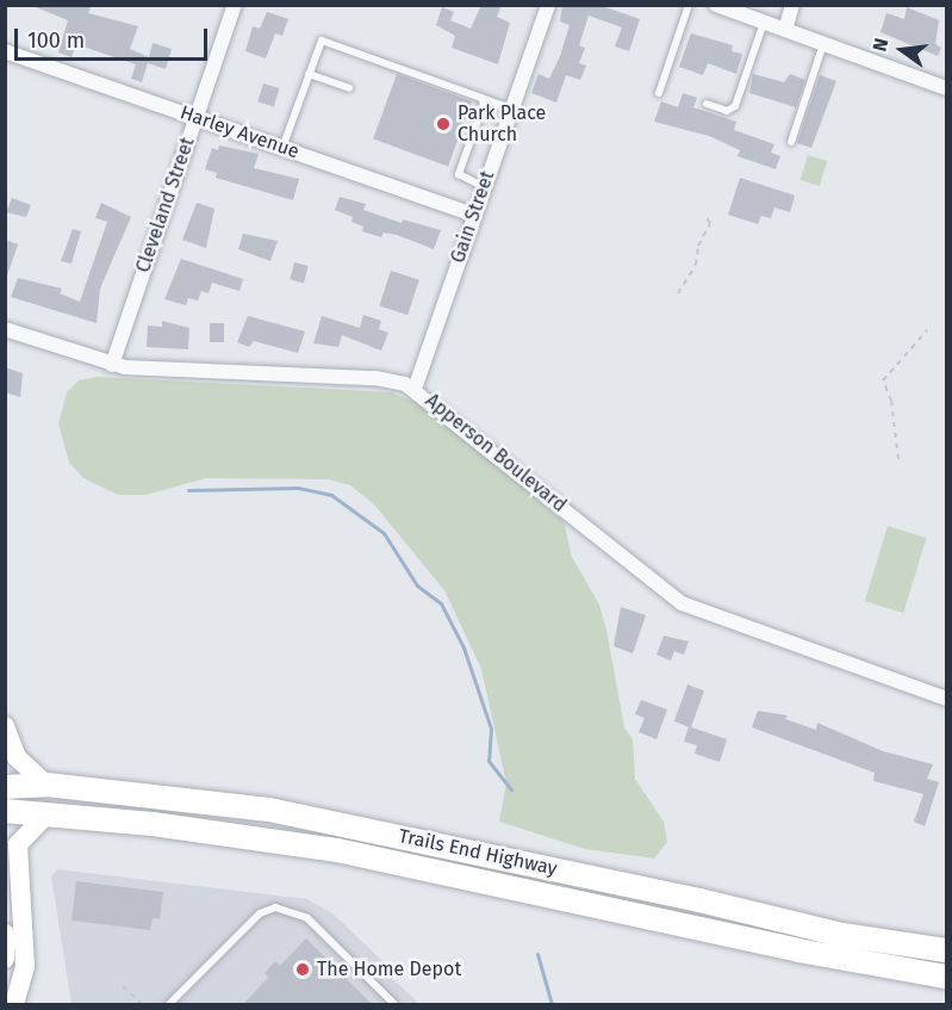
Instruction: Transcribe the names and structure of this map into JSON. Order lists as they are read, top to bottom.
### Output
{
  "streets": {
    "highway": ["Trails End Highway"],
    "street": [
      "Harley Avenue",
      "Cleveland Street",
      "Gain Street",
      "Apperson Boulevard"
    ]
  },
  "crossings": [
    ["Harley Avenue", "Cleveland Street"],
    ["Harley Avenue", "Gain Street"],
    ["Cleveland Street", "Apperson Boulevard"],
    ["Gain Street", "Apperson Boulevard"]
  ],
  "places": ["Park Place Church", "The Home Depot"],
  "scale_bar": "100 m",
  "north": "left"
}
